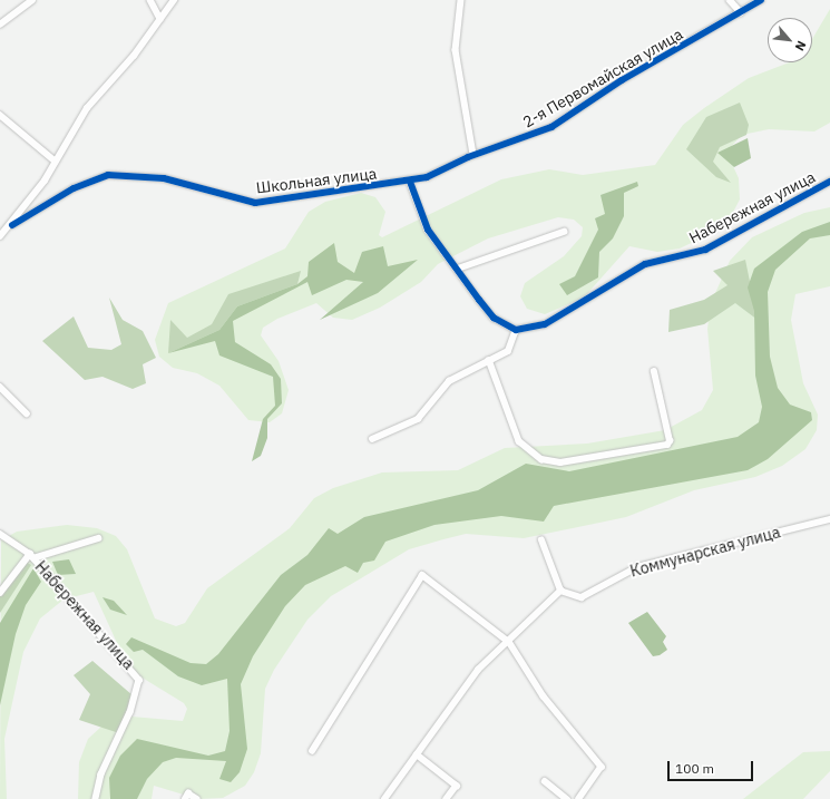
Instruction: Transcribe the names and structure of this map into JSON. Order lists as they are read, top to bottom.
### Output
{
  "streets": {
    "street": [
      "2-я Первомайская улица",
      "Школьная улица",
      "Набережная улица",
      "Коммунарская улица"
    ]
  },
  "crossings": [
    ["2-я Первомайская улица", "Школьная улица"]
  ],
  "scale_bar": "100 m",
  "north": "bottom right"
}
